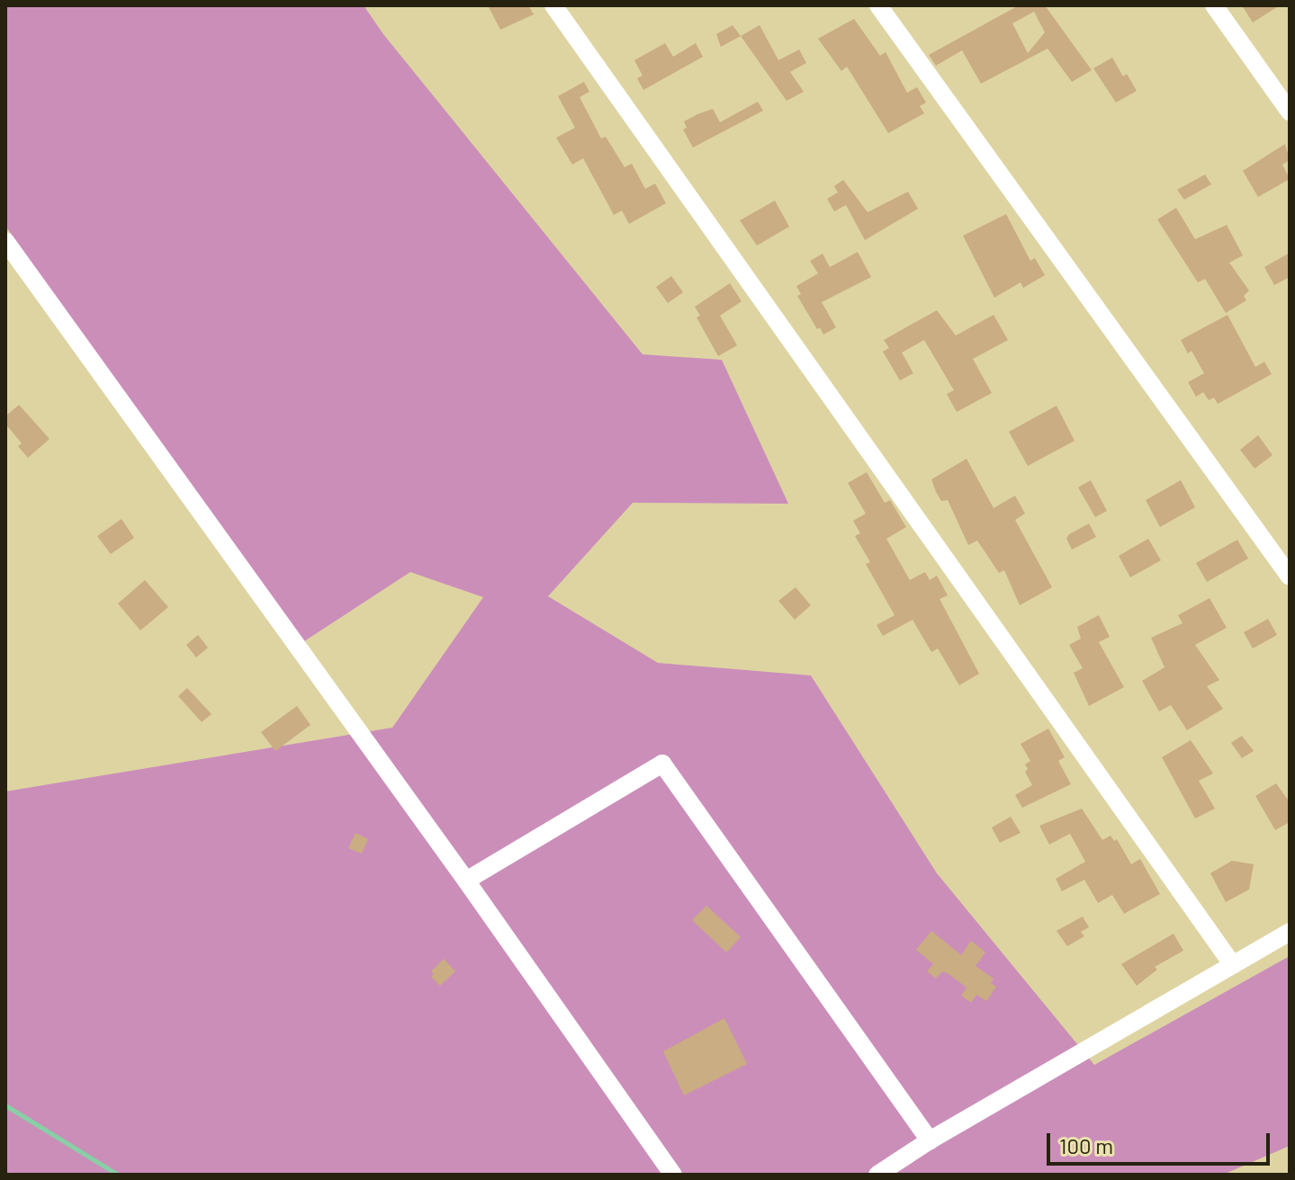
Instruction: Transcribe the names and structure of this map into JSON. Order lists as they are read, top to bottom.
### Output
{
  "scale_bar": "100 m"
}
